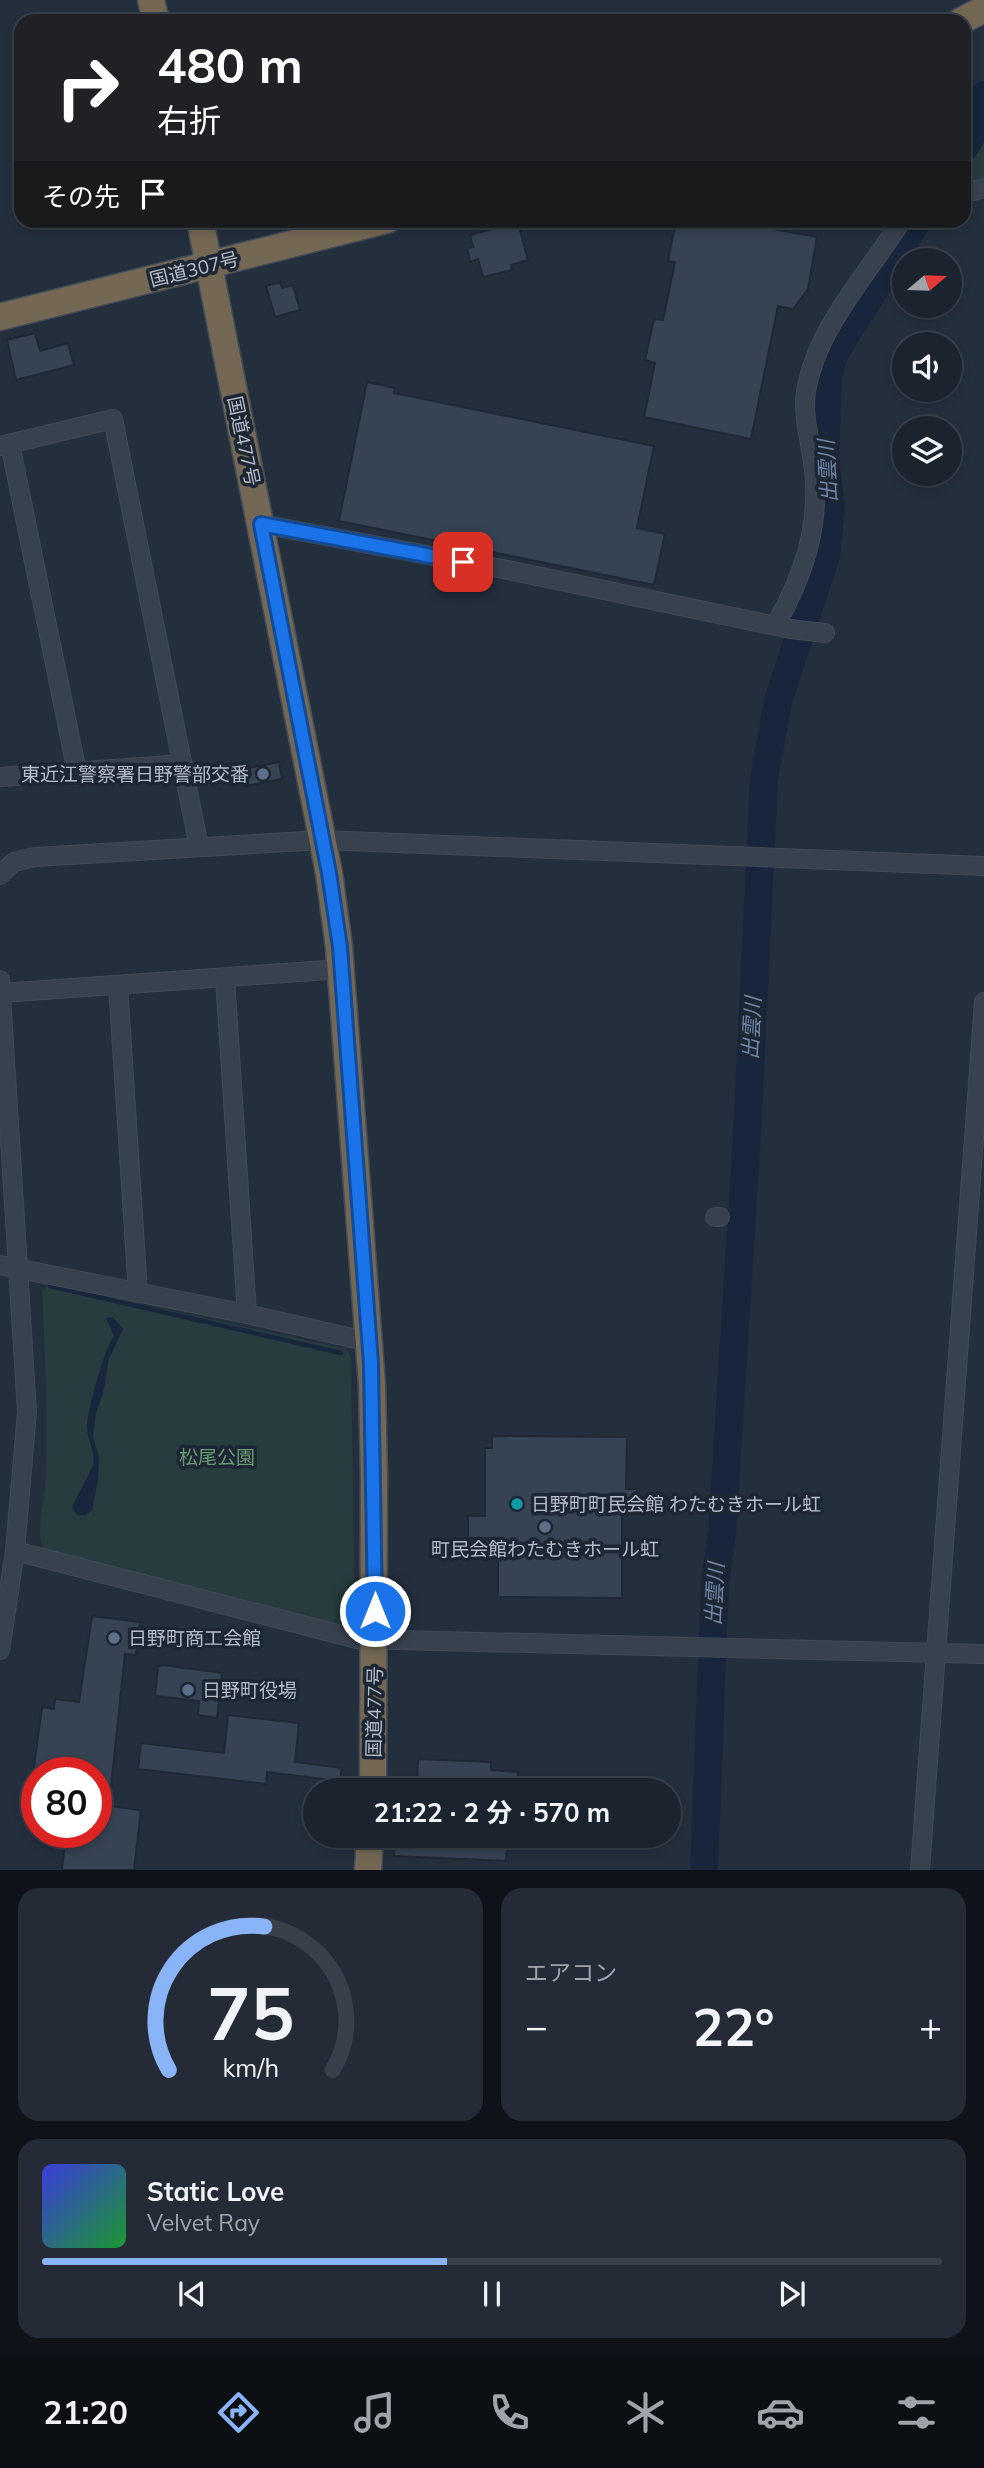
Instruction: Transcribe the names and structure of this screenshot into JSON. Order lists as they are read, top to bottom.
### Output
{
  "streets": {
    "highway": ["国道307号", "国道477号"]
  },
  "crossings": [
    ["国道307号", "国道477号"]
  ],
  "water": ["出雲川"],
  "parks": ["松尾公園"],
  "places": [
    "東近江警察署日野警部交番",
    "日野町町民会館 わたむきホール虹",
    "町民会館わたむきホール虹",
    "日野町商工会館",
    "日野町役場"
  ],
  "north": "right",
  "page": {
    "turn": ["480 m", "右折"],
    "then": "その先",
    "limit": "80",
    "trip": "21:22 · 2 分 · 570 m",
    "tile": "エアコン",
    "heat": ["−", "22°", "+"],
    "song": ["Static Love", "Velvet Ray"],
    "tabs": "21:20",
    "gauge": ["75", "km/h"]
  }
}
